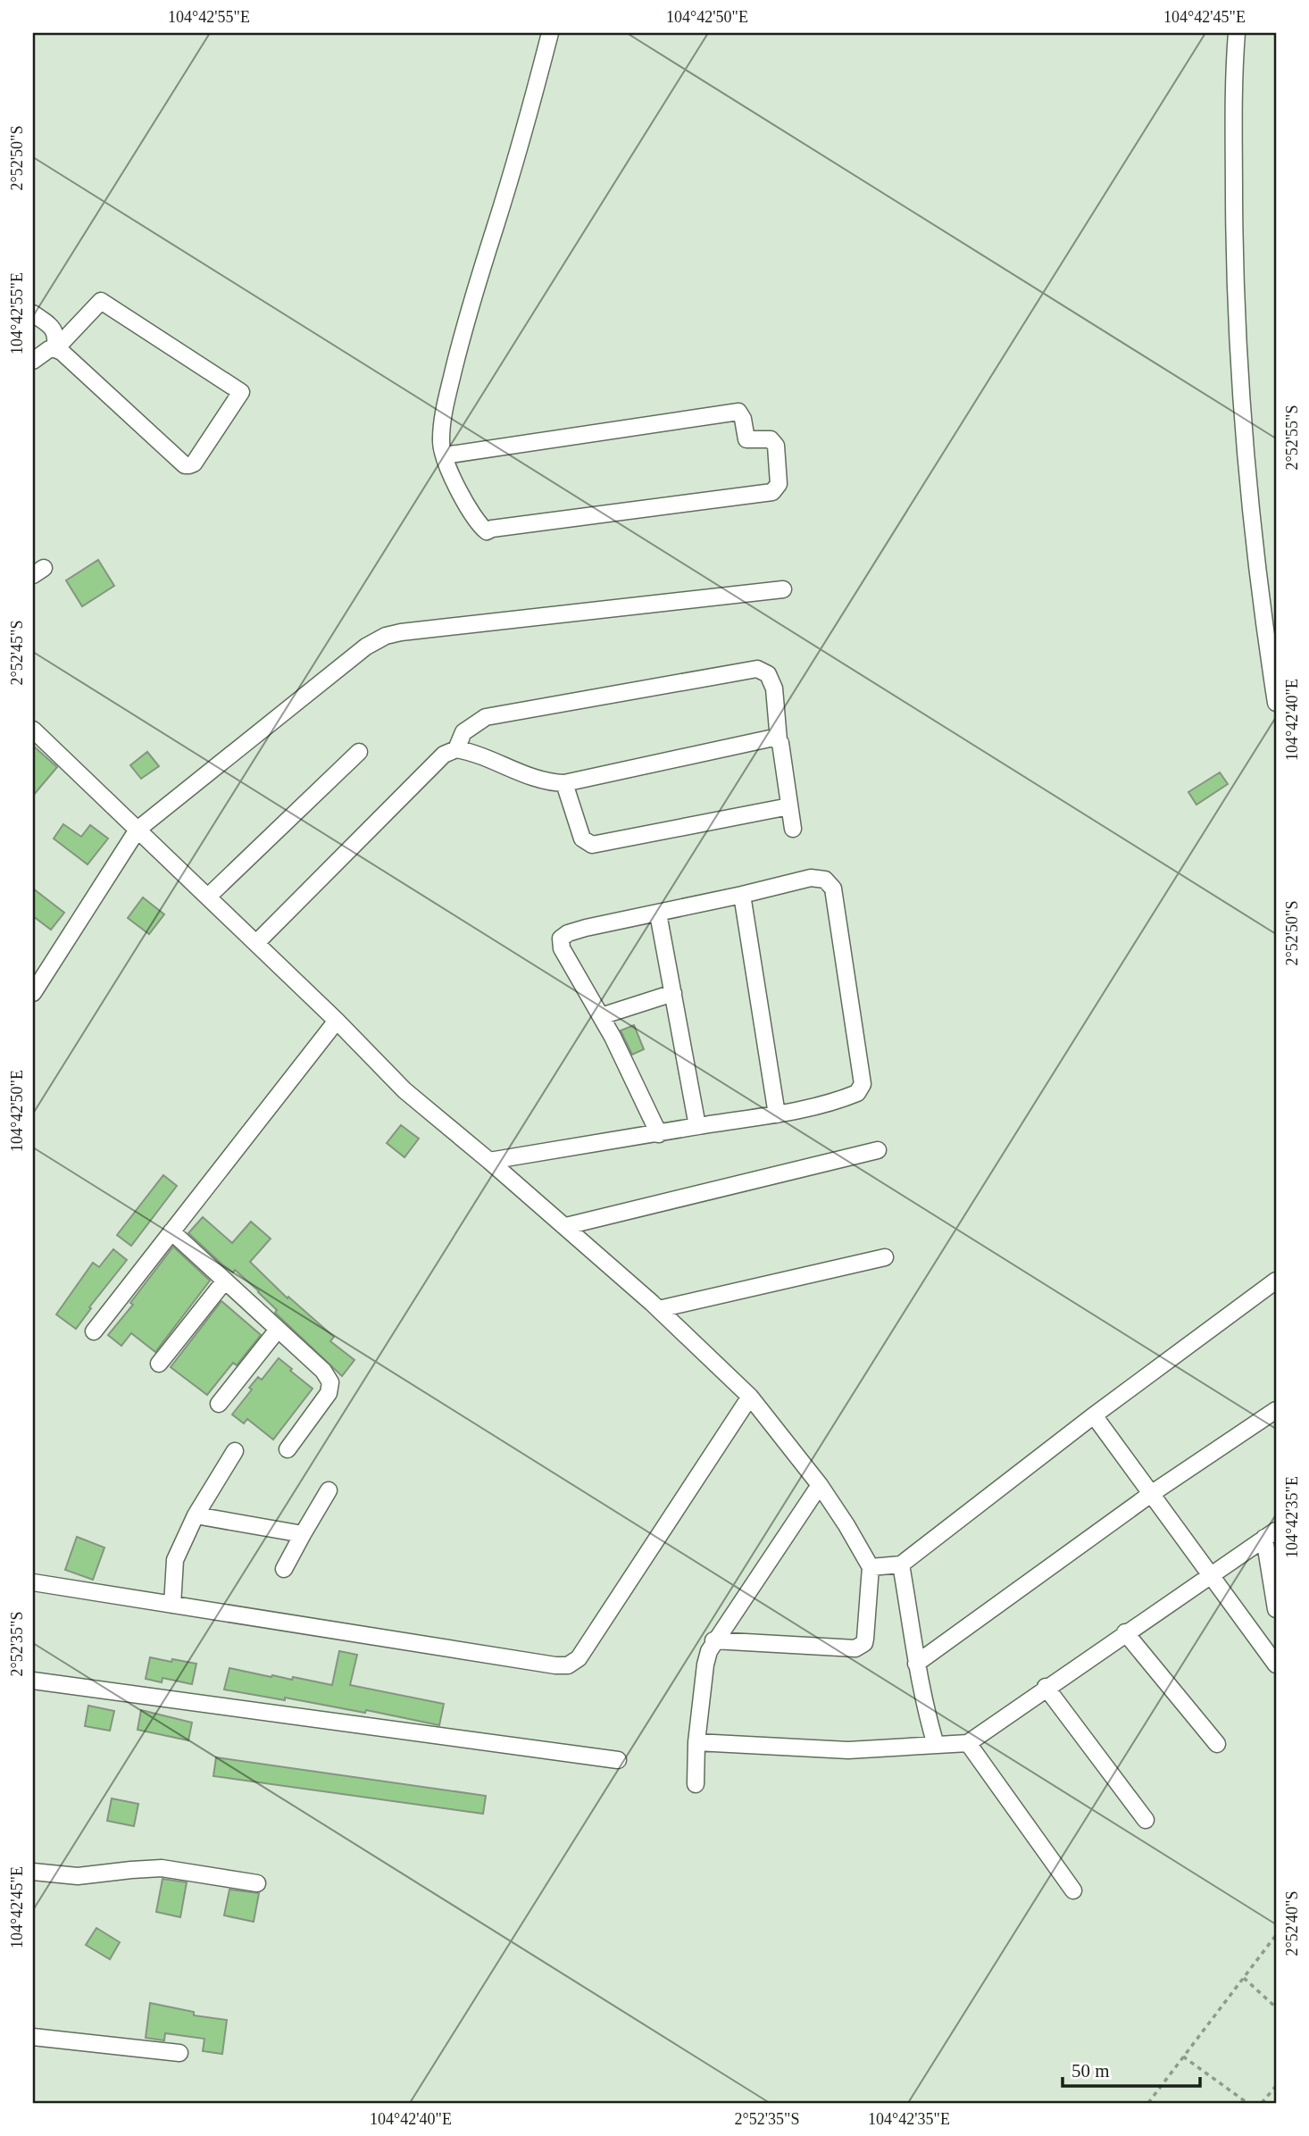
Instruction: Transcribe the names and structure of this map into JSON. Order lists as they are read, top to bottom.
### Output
{
  "scale_bar": "50 m",
  "coordinates": [
    "104°42'55\"E",
    "104°42'50\"E",
    "104°42'45\"E",
    "2°52'50\"S",
    "2°52'55\"S",
    "2°52'45\"S",
    "104°42'40\"E",
    "104°42'35\"E",
    "2°52'35\"S",
    "2°52'40\"S"
  ]
}
